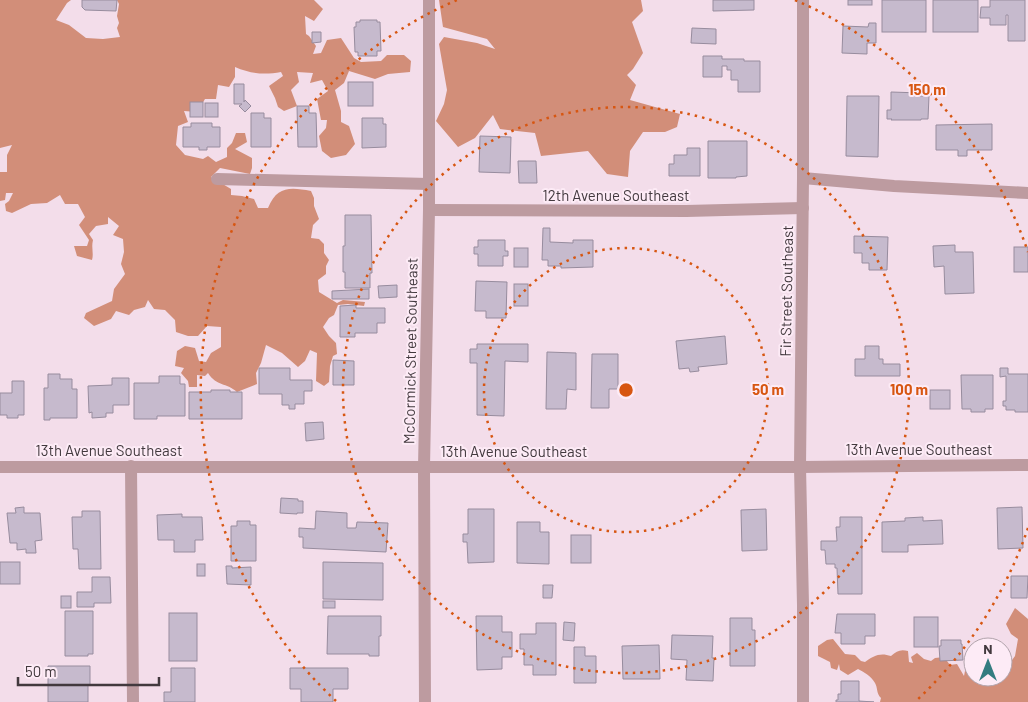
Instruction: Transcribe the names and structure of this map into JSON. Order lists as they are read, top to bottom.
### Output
{
  "streets": {
    "street": [
      "12th Avenue Southeast",
      "Fir Street Southeast",
      "McCormick Street Southeast",
      "13th Avenue Southeast"
    ]
  },
  "crossings": [
    ["12th Avenue Southeast", "Fir Street Southeast"],
    ["12th Avenue Southeast", "McCormick Street Southeast"],
    ["Fir Street Southeast", "13th Avenue Southeast"],
    ["McCormick Street Southeast", "13th Avenue Southeast"]
  ],
  "scale_bar": "50 m",
  "north": "top",
  "rings": ["150 m", "50 m", "100 m"]
}
